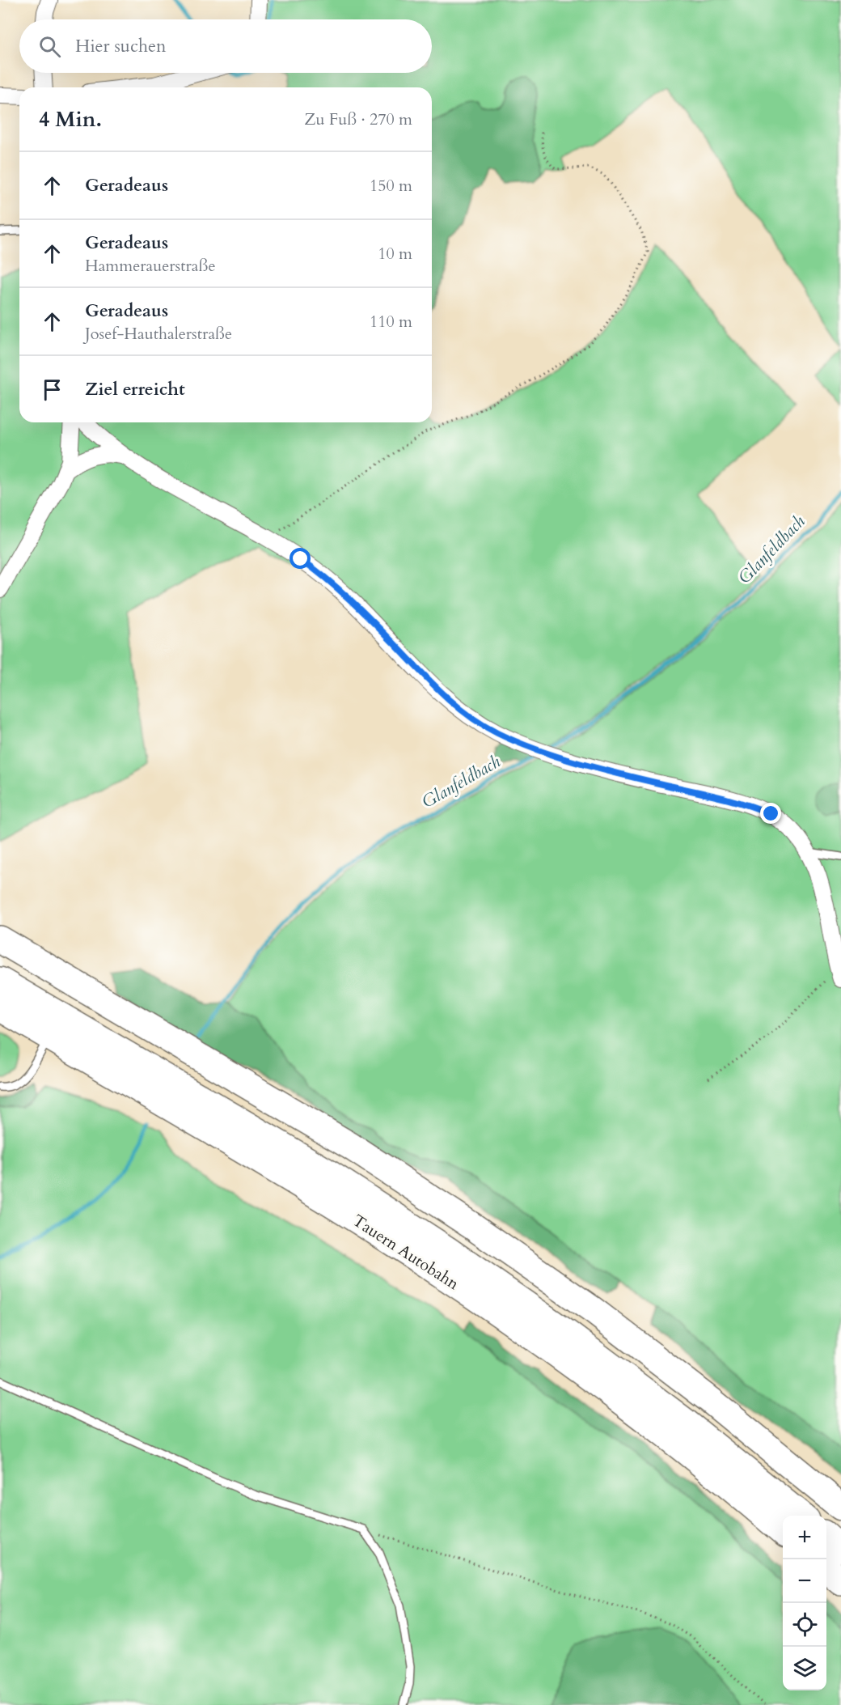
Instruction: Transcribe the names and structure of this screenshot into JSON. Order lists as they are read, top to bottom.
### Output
{
  "streets": {
    "highway": ["Tauern Autobahn"]
  },
  "water": ["Glanfeldbach"],
  "page": {
    "search": "Hier suchen",
    "heading": ["4 Min.", "Zu Fuß · 270 m"],
    "list": [
      ["Geradeaus", "150 m"],
      ["Geradeaus", "Hammerauerstraße", "10 m"],
      ["Geradeaus", "Josef-Hauthalerstraße", "110 m"],
      "Ziel erreicht"
    ],
    "map_buttons": ["+", "−"]
  }
}
